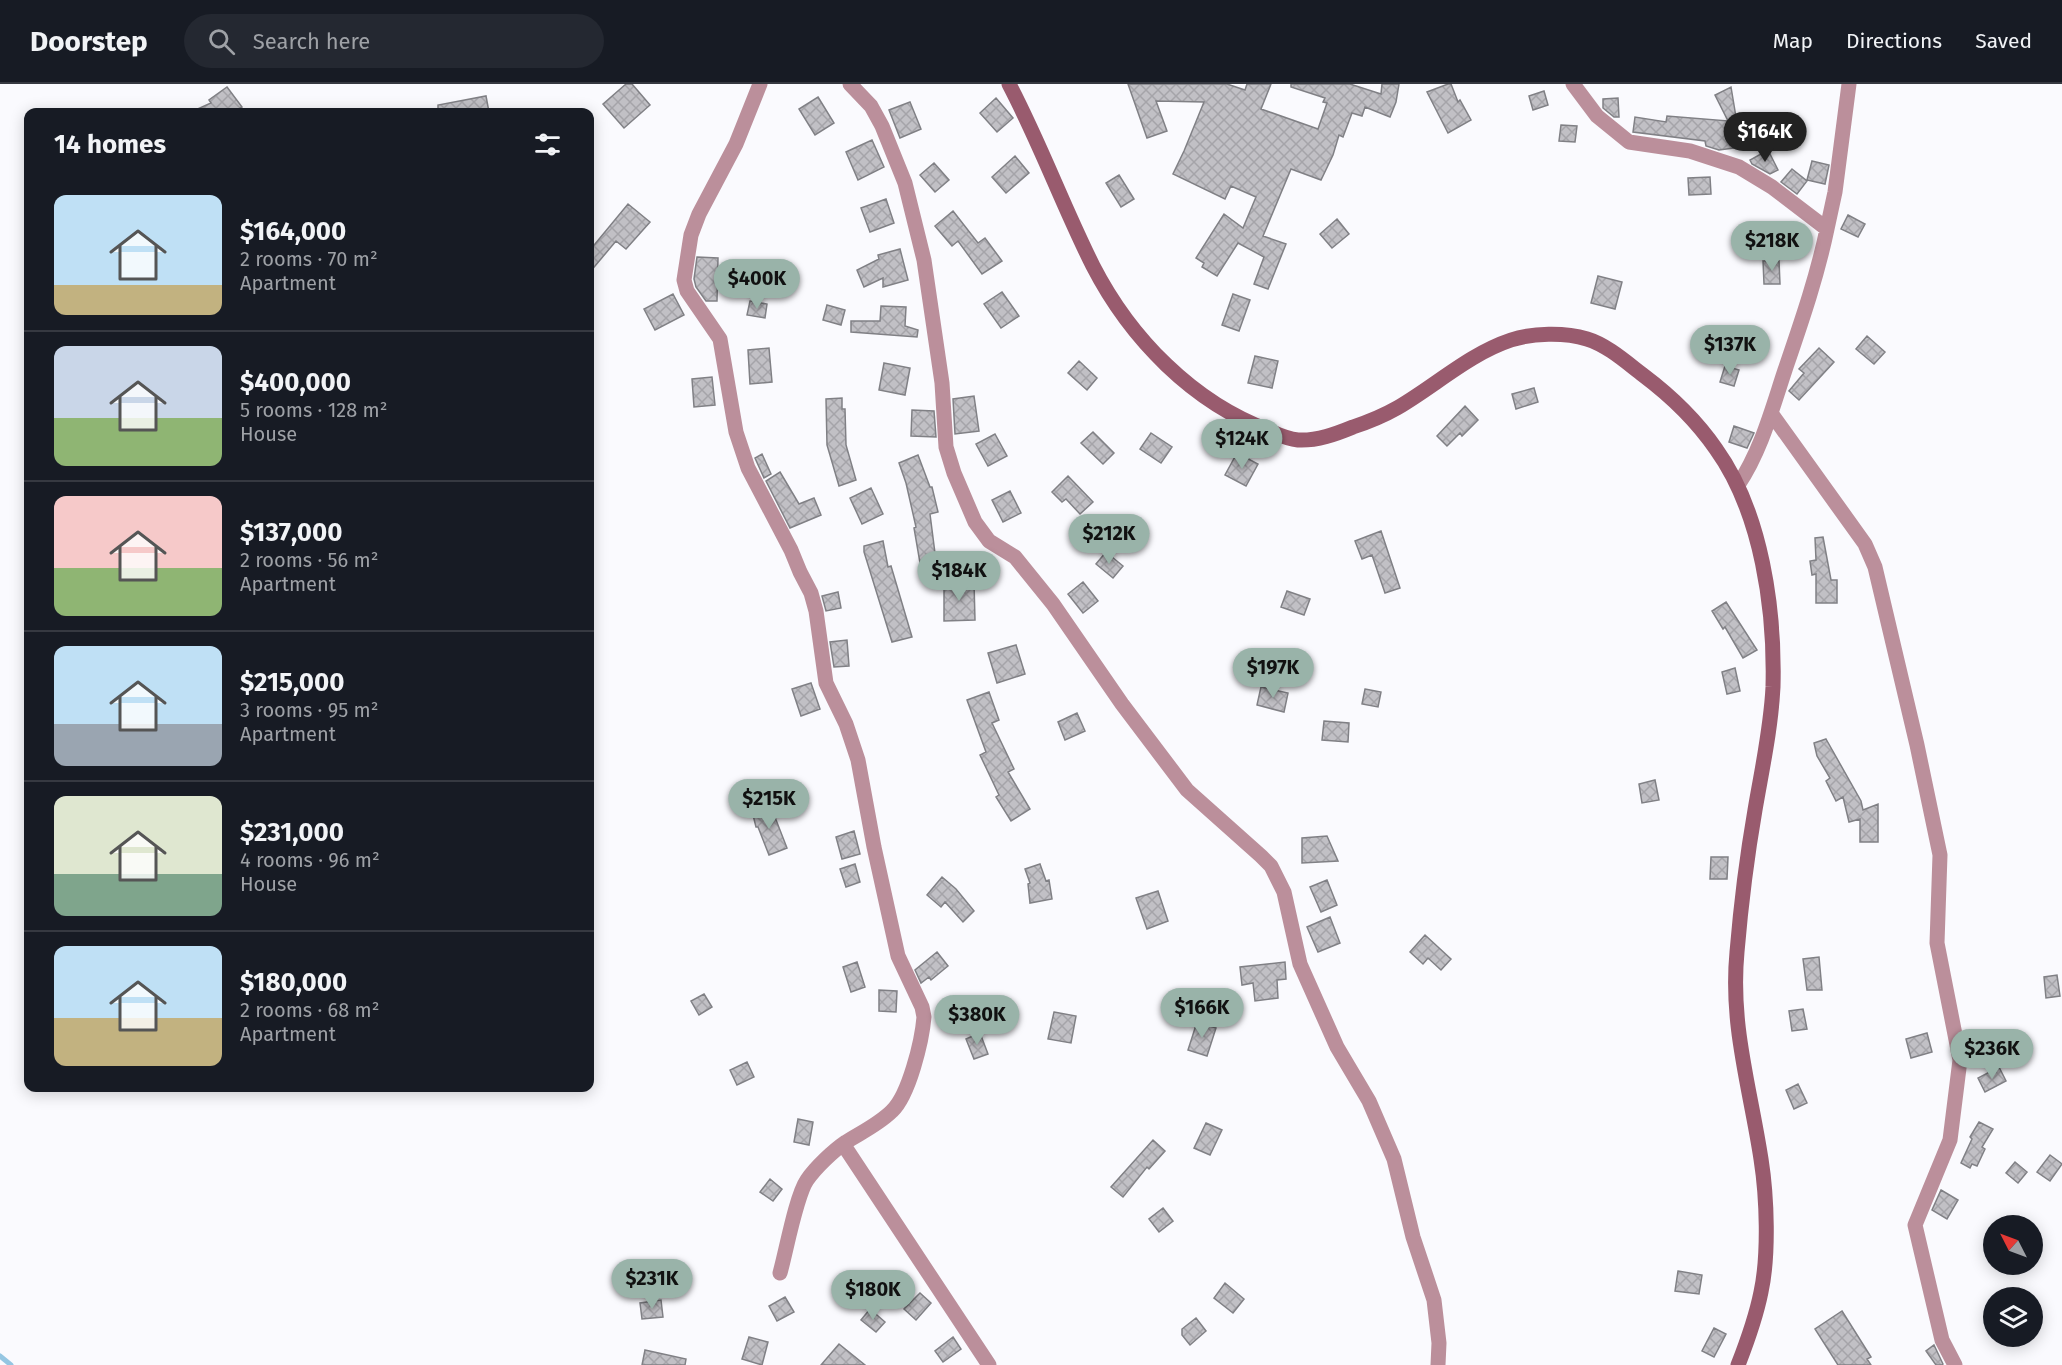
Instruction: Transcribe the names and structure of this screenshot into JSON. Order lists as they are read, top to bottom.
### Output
{
  "north": "top left",
  "page": {
    "header": "Doorstep",
    "search": "Search here",
    "nav": ["Map", "Directions", "Saved"],
    "heading": "14 homes",
    "price": [
      "$164K",
      "$218K",
      "$400K",
      "$137K",
      "$124K",
      "$212K",
      "$184K",
      "$197K",
      "$215K",
      "$166K",
      "$380K",
      "$236K",
      "$231K",
      "$180K"
    ],
    "list": [
      {
        "name": "$164,000",
        "note": "2 rooms · 70 m² · Apartment"
      },
      {
        "name": "$400,000",
        "note": "5 rooms · 128 m² · House"
      },
      {
        "name": "$137,000",
        "note": "2 rooms · 56 m² · Apartment"
      },
      {
        "name": "$215,000",
        "note": "3 rooms · 95 m² · Apartment"
      },
      {
        "name": "$231,000",
        "note": "4 rooms · 96 m² · House"
      },
      {
        "name": "$180,000",
        "note": "2 rooms · 68 m² · Apartment"
      }
    ]
  }
}
